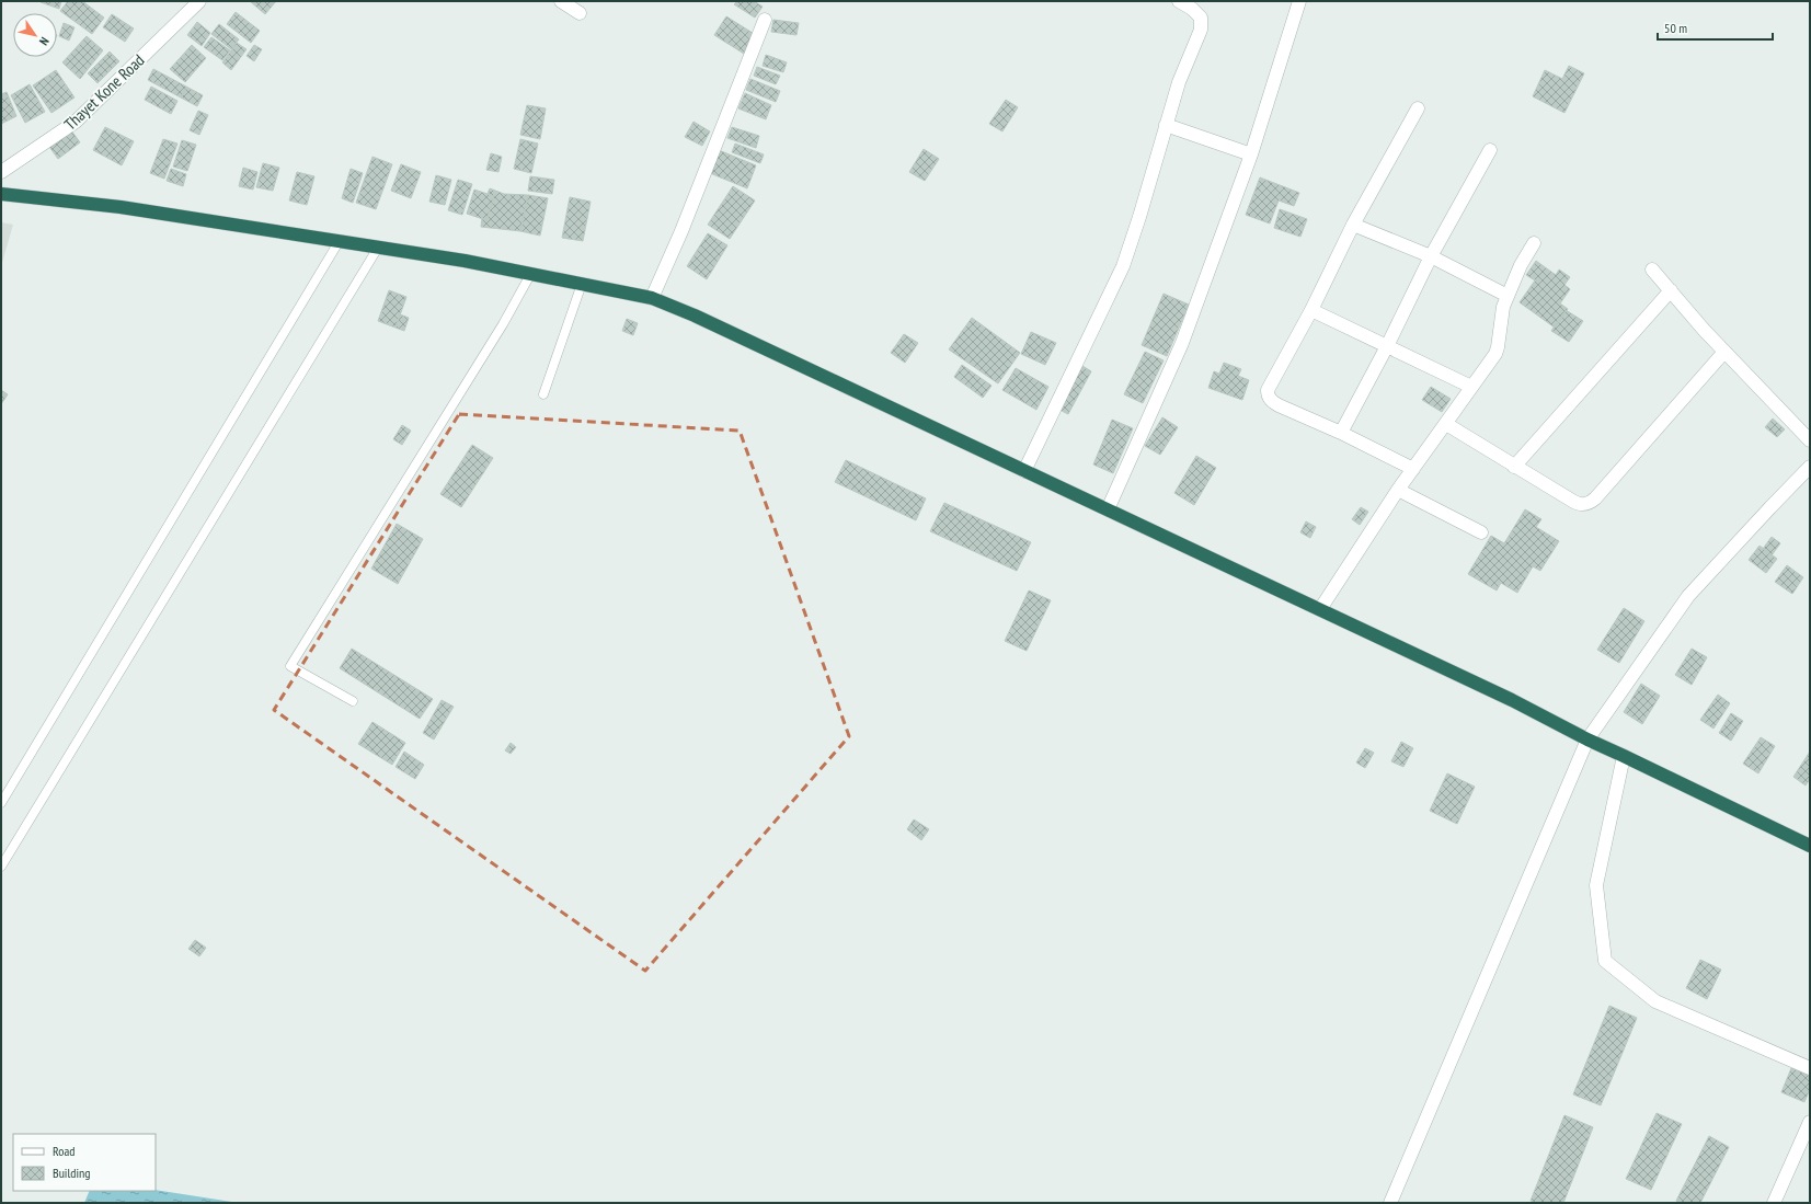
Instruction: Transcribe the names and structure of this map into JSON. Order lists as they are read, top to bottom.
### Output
{
  "streets": {
    "street": ["Thayet Kone Road"]
  },
  "legend": ["Road", "Building"],
  "scale_bar": "50 m",
  "north": "bottom right"
}
